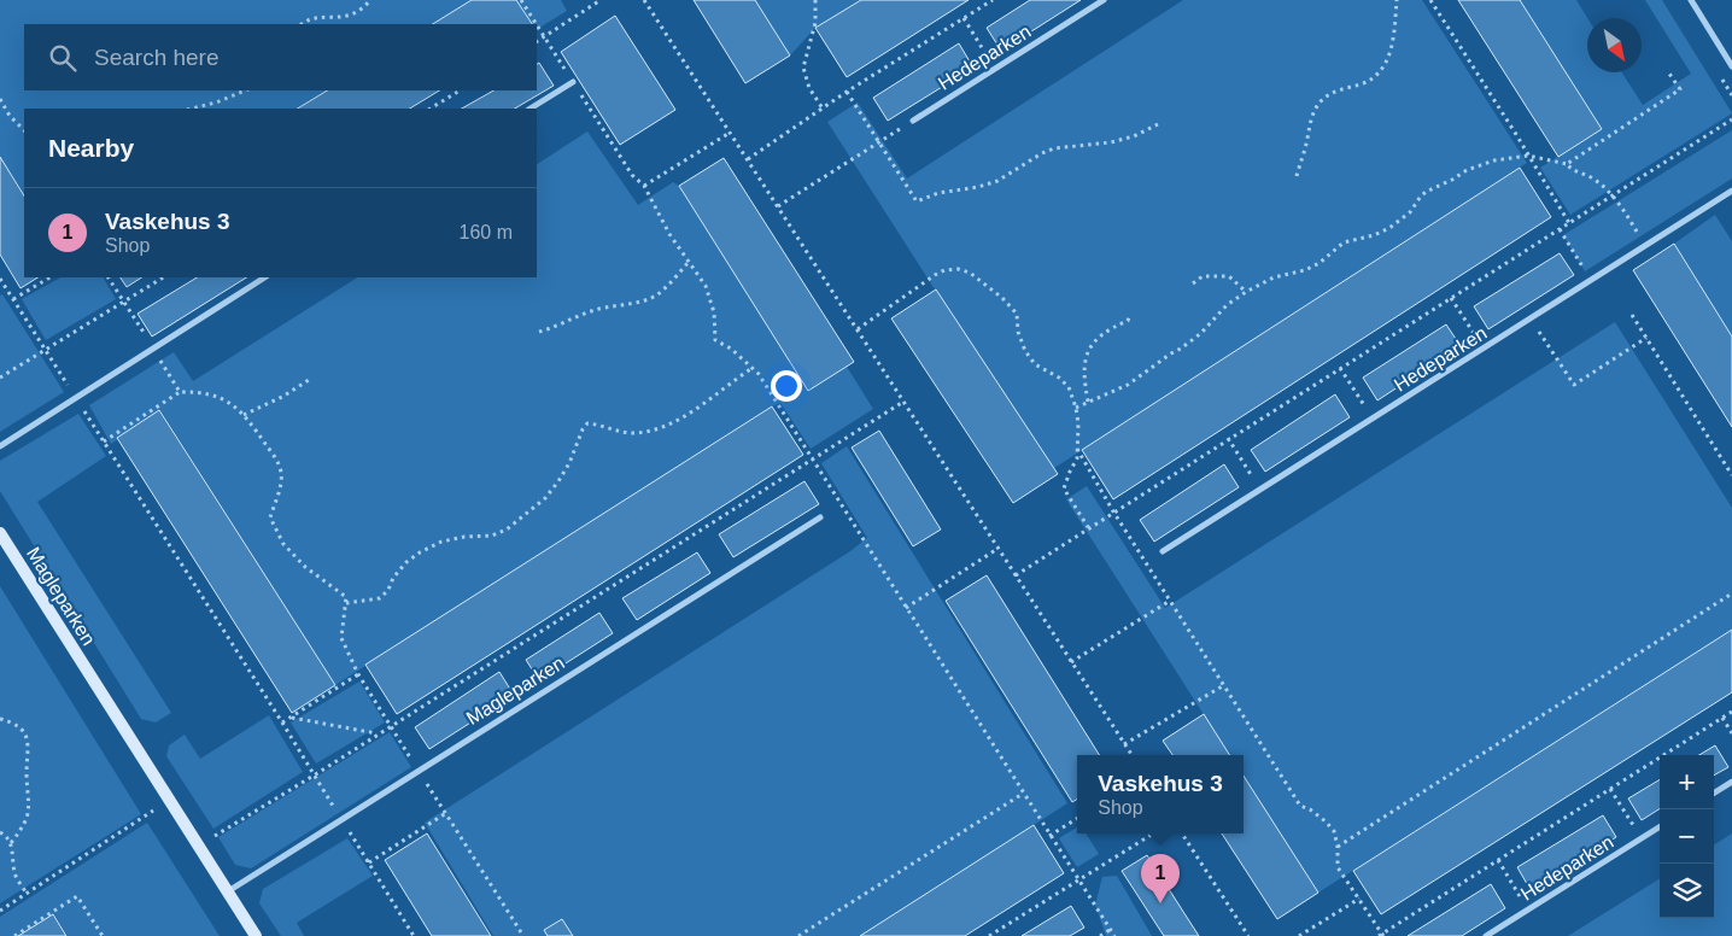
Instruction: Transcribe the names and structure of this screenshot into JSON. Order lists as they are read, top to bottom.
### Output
{
  "streets": {
    "street": ["Hedeparken", "Magleparken"]
  },
  "north": "bottom right",
  "page": {
    "search": "Search here",
    "heading": "Nearby",
    "list": [
      {
        "mark": "1",
        "name": "Vaskehus 3",
        "note": "Shop",
        "value": "160 m"
      }
    ],
    "map_buttons": ["+", "−"],
    "popup": ["Vaskehus 3", "Shop"],
    "pins": "1"
  }
}
